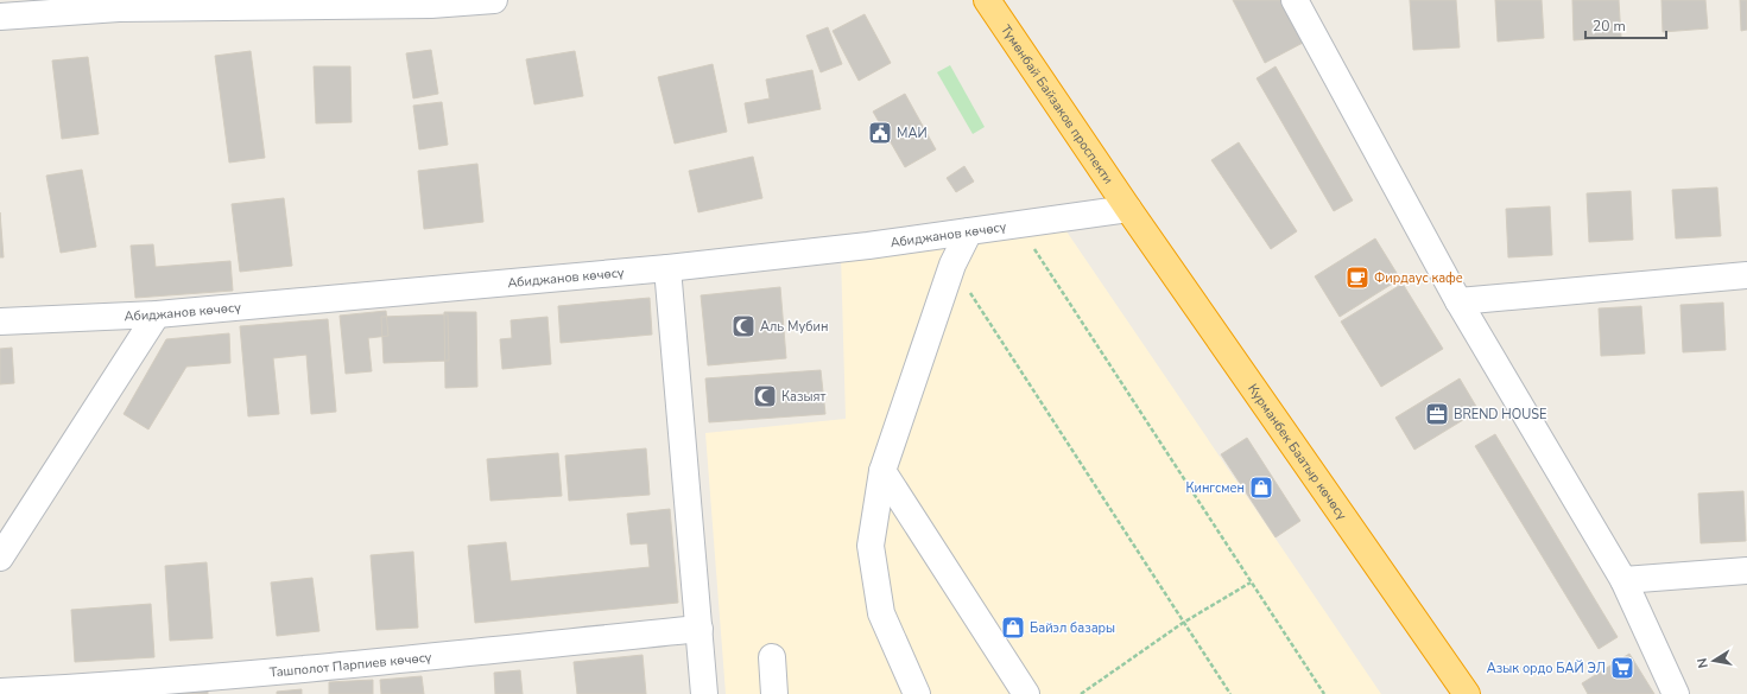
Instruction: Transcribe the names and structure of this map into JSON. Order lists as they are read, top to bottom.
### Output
{
  "streets": {
    "highway": ["Түмөнбай Байзаков проспекти", "Курманбек Баатыр көчөсү"],
    "street": ["Абиджанов көчөсү", "Ташполот Парпиев көчөсү"]
  },
  "crossings": [
    ["Түмөнбай Байзаков проспекти", "Абиджанов көчөсү"],
    ["Түмөнбай Байзаков проспекти", "Курманбек Баатыр көчөсү"],
    ["Абиджанов көчөсү", "Курманбек Баатыр көчөсү"]
  ],
  "places": {
    "public building": ["МАИ"],
    "cafe": ["Фирдаус кафе"],
    "mosque": ["Аль Мубин", "Казыят"],
    "office": ["BREND HOUSE"],
    "shop": ["Кингсмен", "Байэл базары"],
    "supermarket": ["Азык ордо БАЙ ЭЛ"]
  },
  "scale_bar": "20 m",
  "north": "left"
}
